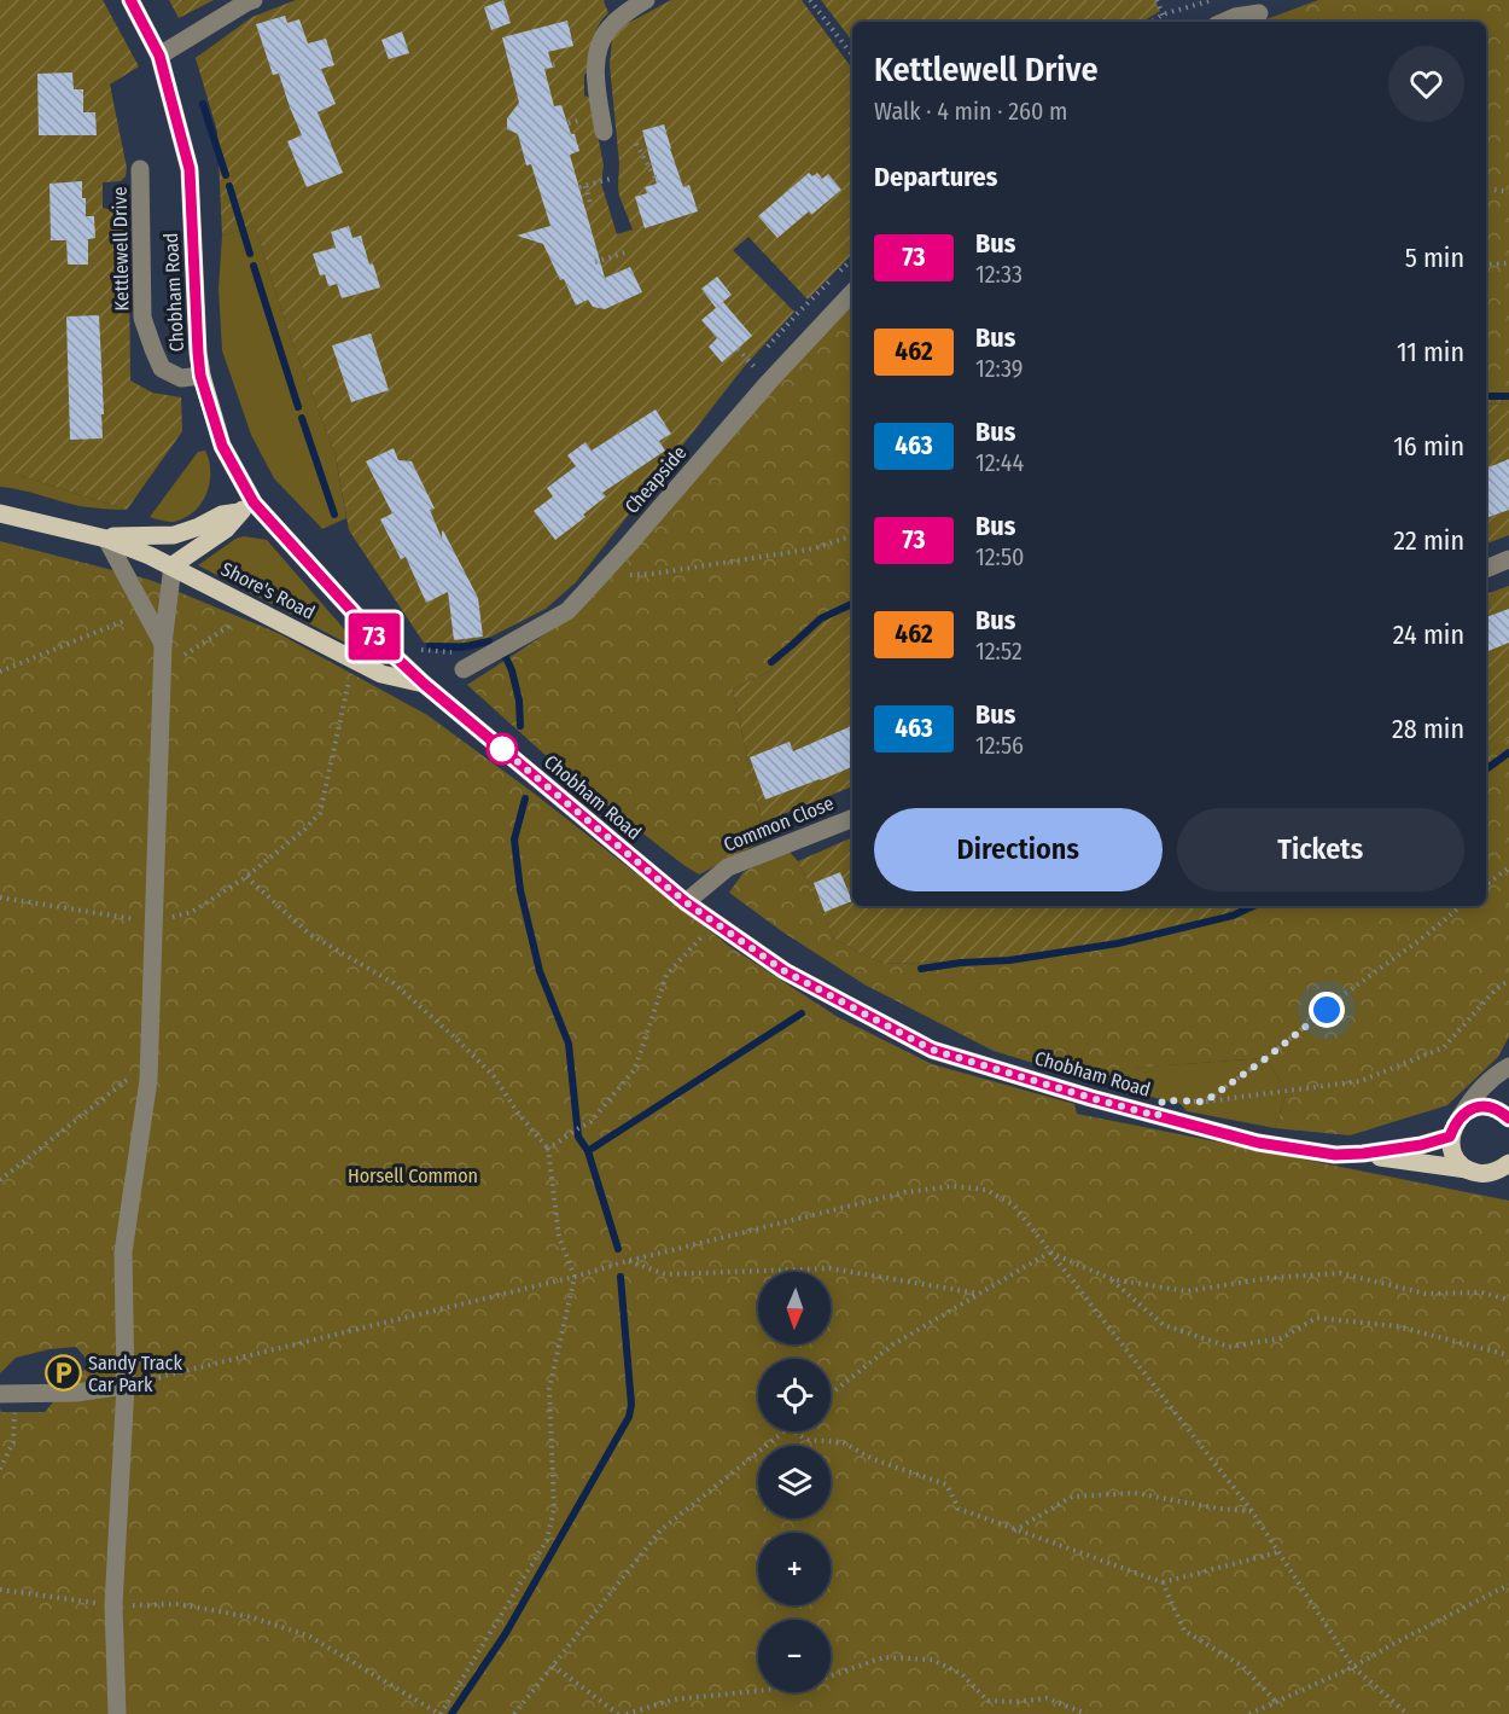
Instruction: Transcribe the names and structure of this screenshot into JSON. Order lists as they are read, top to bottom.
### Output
{
  "streets": {
    "main road": ["Chobham Road", "Shore's Road"],
    "street": ["Kettlewell Drive", "Cheapside", "Common Close"]
  },
  "crossings": [
    ["Kettlewell Drive", "Chobham Road"],
    ["Chobham Road", "Shore's Road"],
    ["Chobham Road", "Common Close"]
  ],
  "parks": ["Horsell Common"],
  "places": {
    "parking": ["Sandy Track Car Park"]
  },
  "lines": ["bus line 73"],
  "north": "bottom",
  "page": {
    "on_map": "73",
    "heading": [
      ["Kettlewell Drive", "Walk · 4 min · 260 m"],
      "Departures"
    ],
    "list": [
      {
        "mark": "73",
        "name": "Bus",
        "note": "12:33",
        "value": "5 min"
      },
      {
        "mark": "462",
        "name": "Bus",
        "note": "12:39",
        "value": "11 min"
      },
      {
        "mark": "463",
        "name": "Bus",
        "note": "12:44",
        "value": "16 min"
      },
      {
        "mark": "73",
        "name": "Bus",
        "note": "12:50",
        "value": "22 min"
      },
      {
        "mark": "462",
        "name": "Bus",
        "note": "12:52",
        "value": "24 min"
      },
      {
        "mark": "463",
        "name": "Bus",
        "note": "12:56",
        "value": "28 min"
      }
    ],
    "buttons": ["Directions", "Tickets"],
    "map_buttons": ["+", "−"]
  }
}
